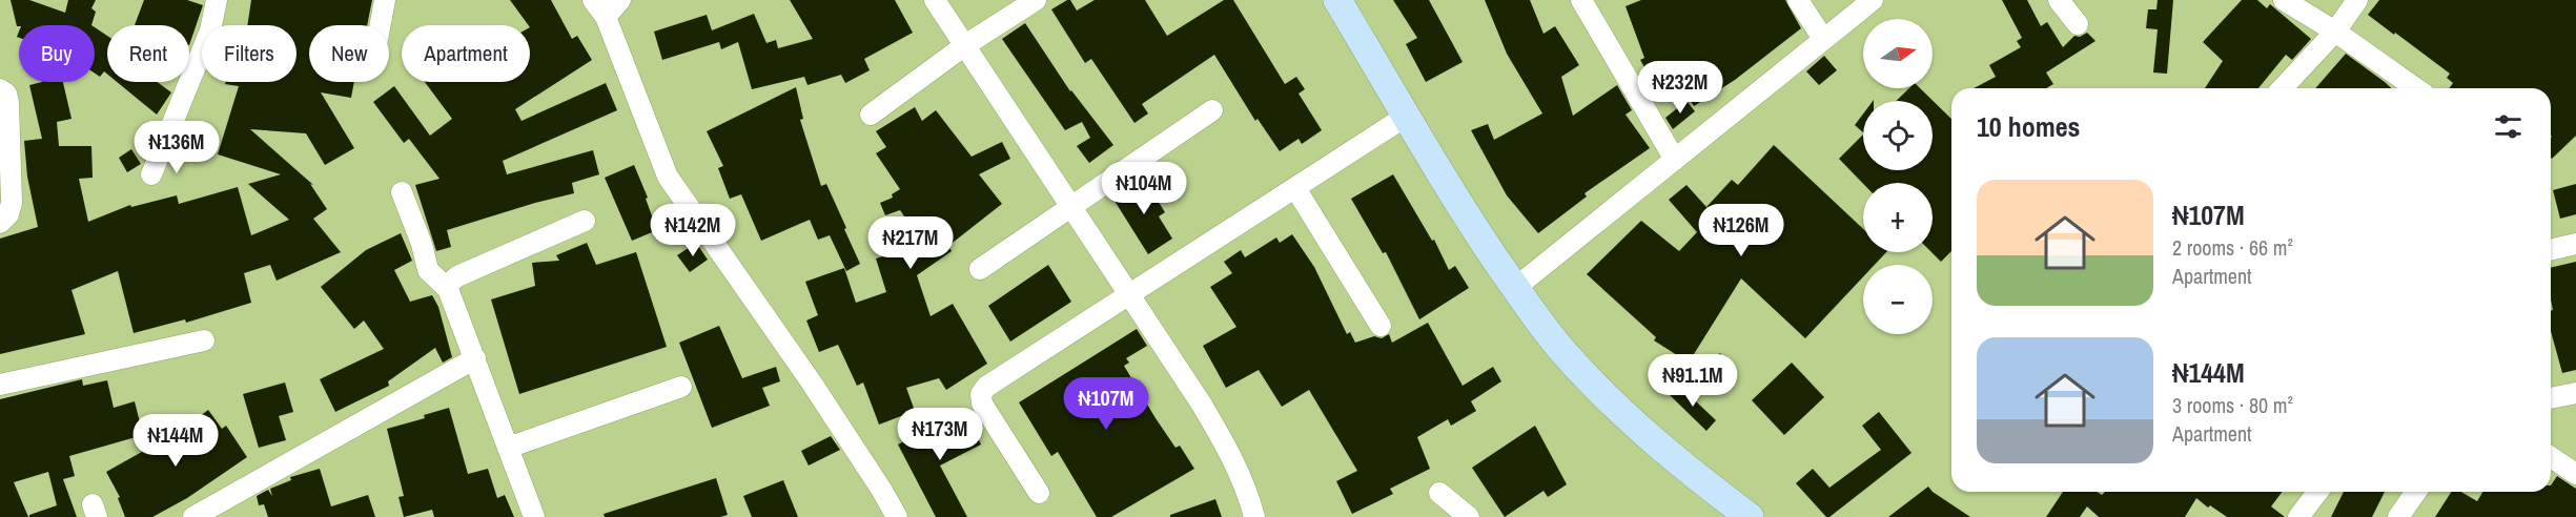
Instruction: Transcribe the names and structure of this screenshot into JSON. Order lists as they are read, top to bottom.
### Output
{
  "north": "right",
  "page": {
    "map_buttons": ["+", "−"],
    "chip": [
      "Buy",
      "Rent",
      "Filters",
      "New",
      "Apartment"
    ],
    "price": [
      "₦232M",
      "₦136M",
      "₦104M",
      "₦142M",
      "₦126M",
      "₦217M",
      "₦91.1M",
      "₦107M",
      "₦173M",
      "₦144M"
    ],
    "heading": "10 homes",
    "list": [
      {
        "name": "₦107M",
        "note": "2 rooms · 66 m² · Apartment"
      },
      {
        "name": "₦144M",
        "note": "3 rooms · 80 m² · Apartment"
      }
    ]
  }
}
